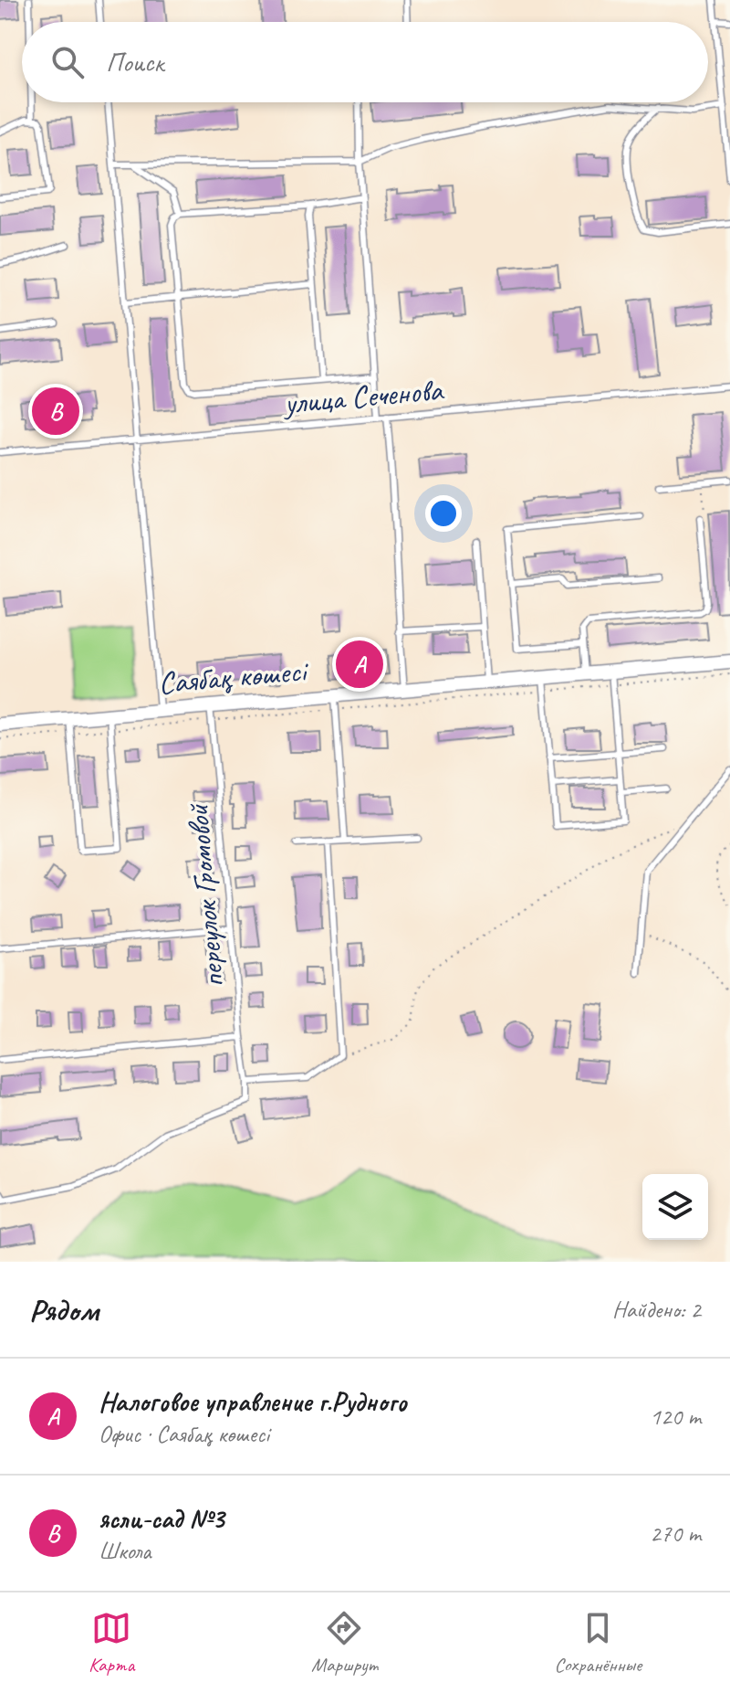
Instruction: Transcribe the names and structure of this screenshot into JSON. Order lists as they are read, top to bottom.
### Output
{
  "streets": {
    "street": ["Саябақ көшесі"],
    "lane": ["улица Сеченова", "переулок Громовой"]
  },
  "crossings": [
    ["Саябақ көшесі", "переулок Громовой"]
  ],
  "page": {
    "search": "Поиск",
    "pins": ["B", "A"],
    "heading": ["Рядом", "Найдено: 2"],
    "list": [
      {
        "mark": "A",
        "name": "Налоговое управление г.Рудного",
        "note": "Офис · Саябақ көшесі",
        "value": "120 m"
      },
      {
        "mark": "B",
        "name": "ясли-сад №3",
        "note": "Школа",
        "value": "270 m"
      }
    ],
    "nav": ["Карта", "Маршрут", "Сохранённые"]
  }
}
